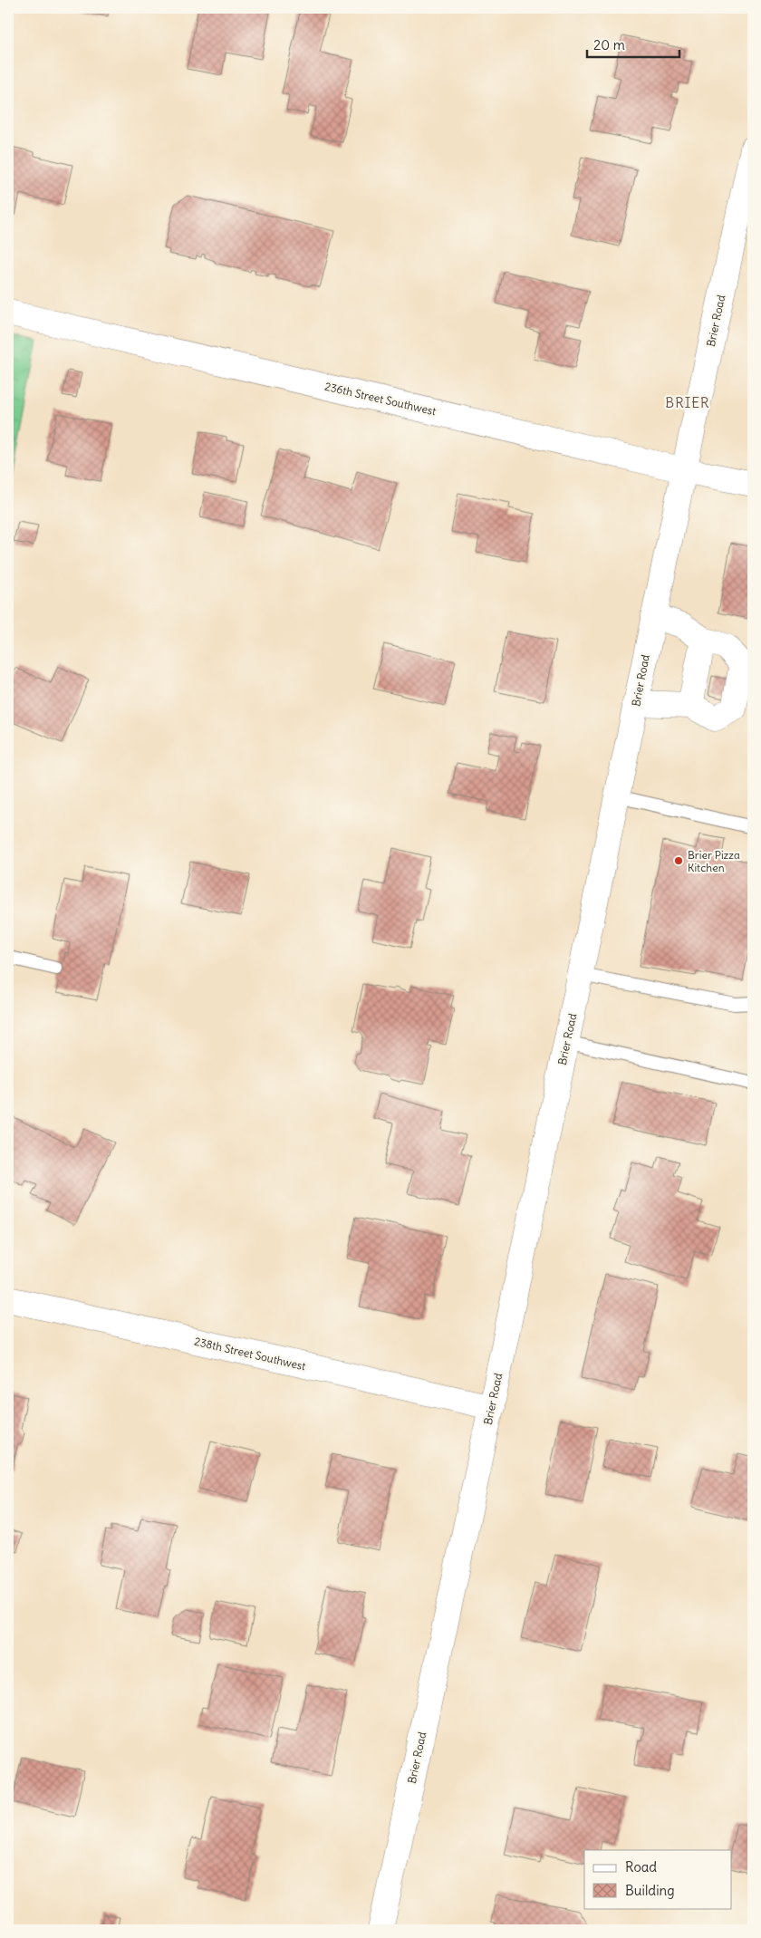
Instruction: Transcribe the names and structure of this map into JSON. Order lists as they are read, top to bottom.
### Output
{
  "streets": {
    "main road": ["Brier Road", "236th Street Southwest", "238th Street Southwest"]
  },
  "crossings": [
    ["Brier Road", "236th Street Southwest"],
    ["Brier Road", "238th Street Southwest"]
  ],
  "districts": ["BRIER"],
  "places": ["Brier Pizza Kitchen"],
  "legend": ["Road", "Building"],
  "scale_bar": "20 m"
}
